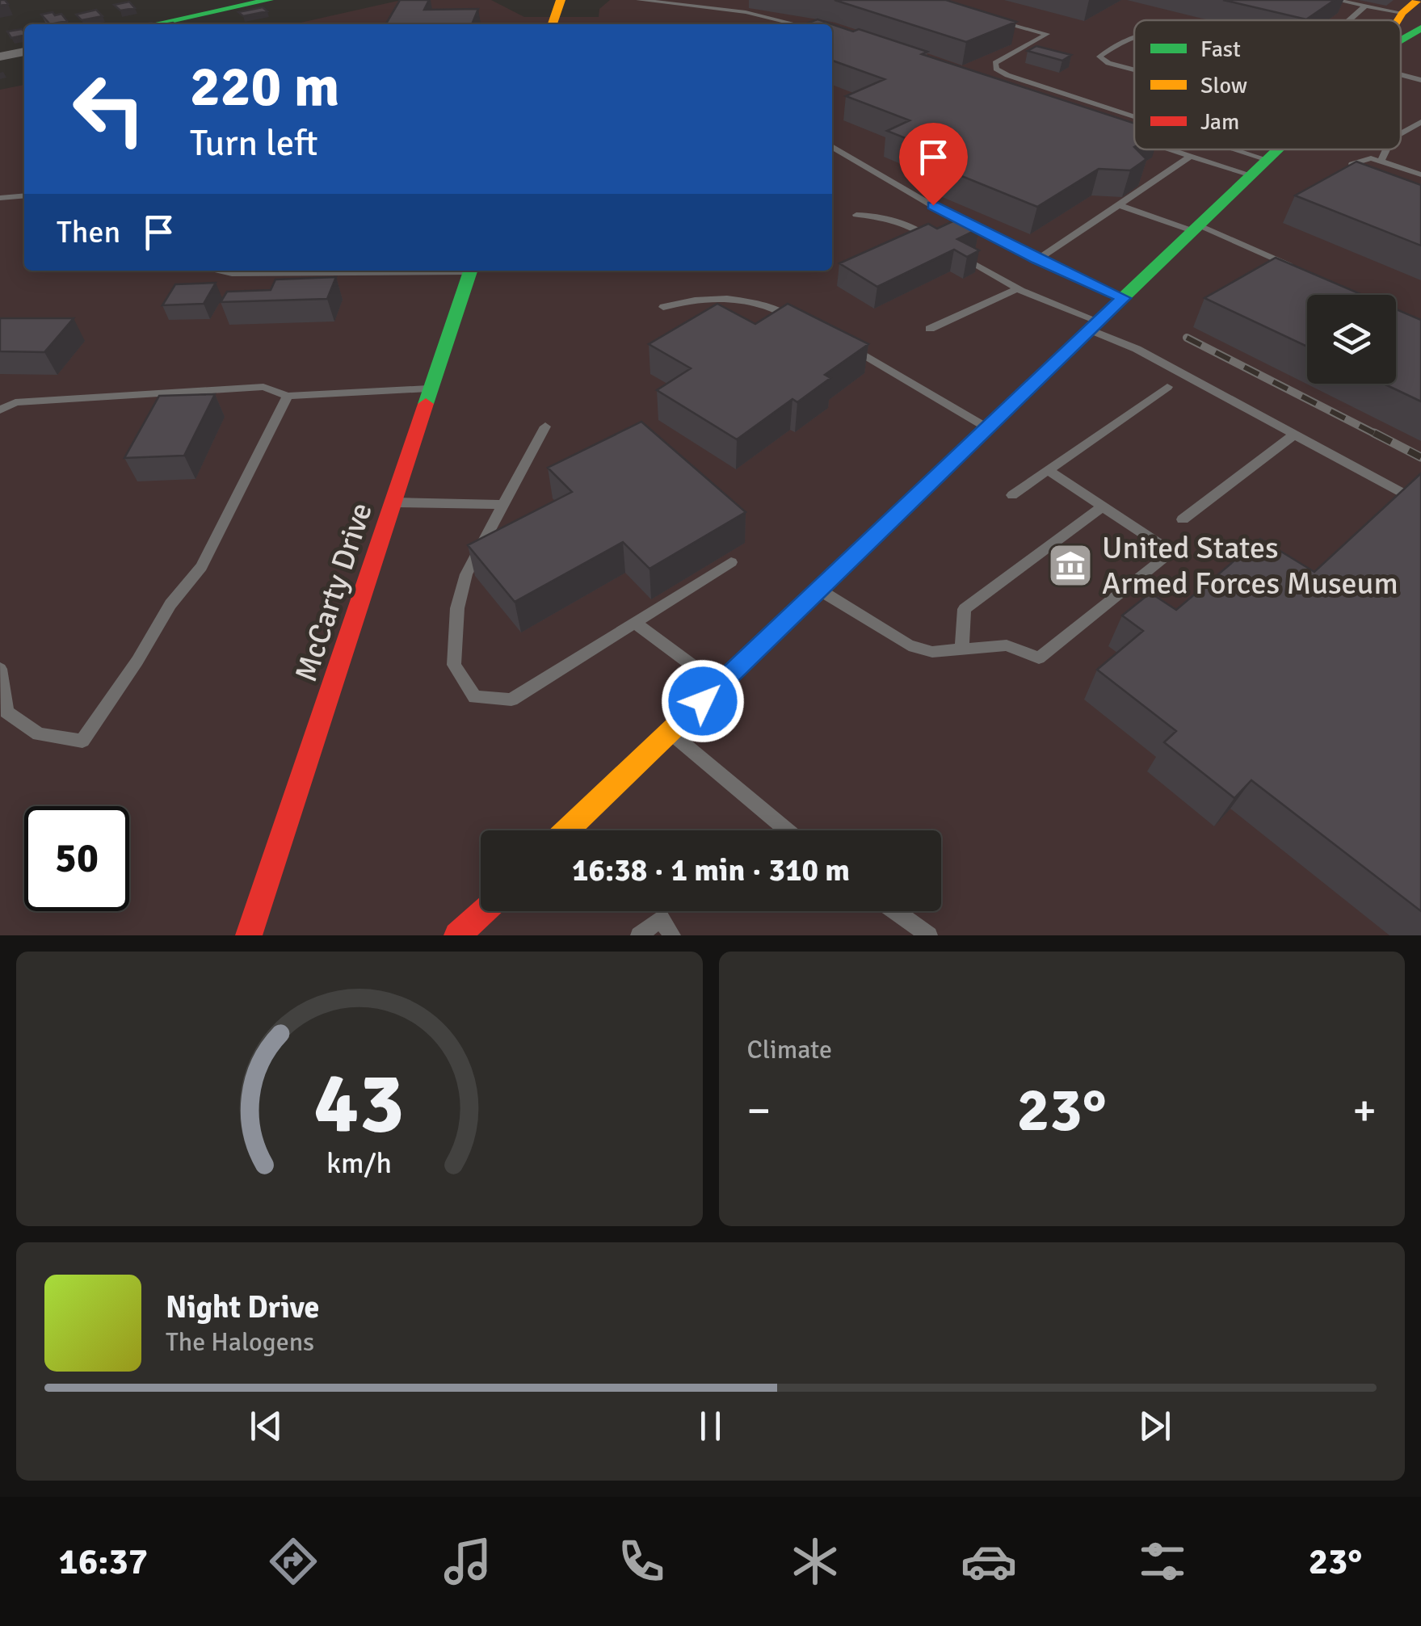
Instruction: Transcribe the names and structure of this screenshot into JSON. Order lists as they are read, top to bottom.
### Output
{
  "streets": {
    "main road": ["McCarty Drive"]
  },
  "places": {
    "museum": ["United States Armed Forces Museum"]
  },
  "legend": ["Fast", "Slow", "Jam"],
  "page": {
    "turn": ["220 m", "Turn left"],
    "then": "Then",
    "limit": "50",
    "trip": "16:38 · 1 min · 310 m",
    "tile": "Climate",
    "heat": ["−", "23°", "+"],
    "song": ["Night Drive", "The Halogens"],
    "tabs": ["16:37", "23°"],
    "gauge": ["43", "km/h"]
  }
}
